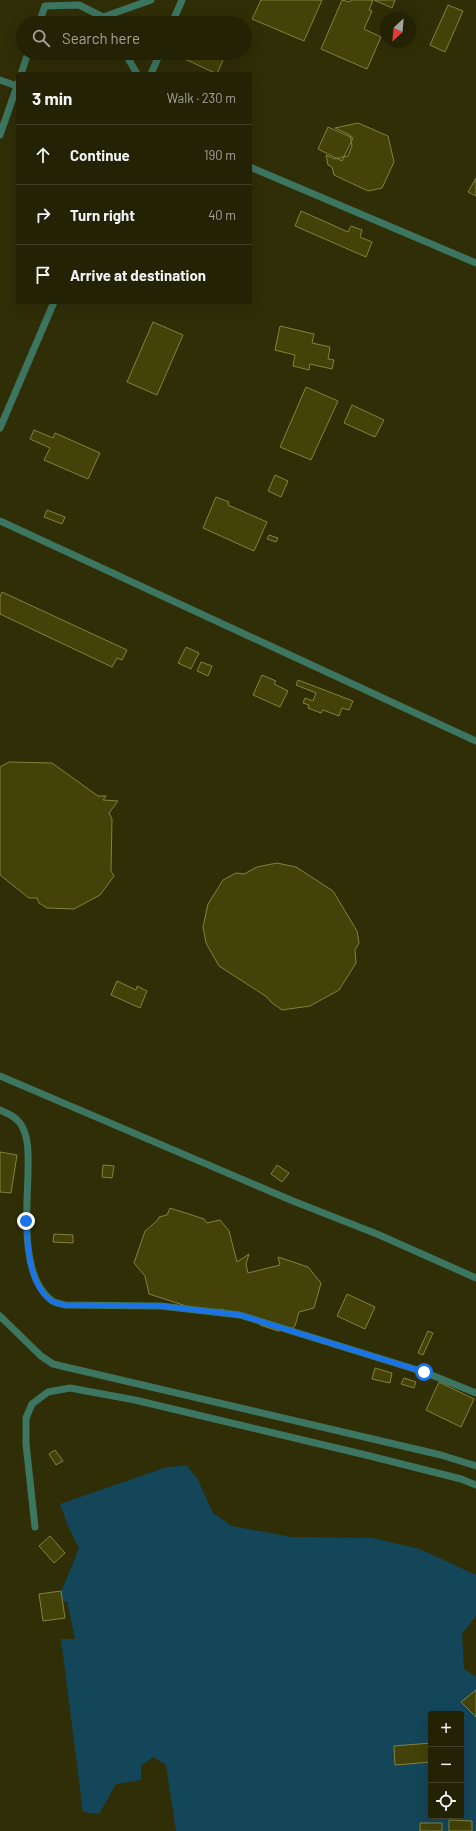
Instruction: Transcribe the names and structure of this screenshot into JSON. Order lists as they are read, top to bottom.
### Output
{
  "north": "bottom left",
  "page": {
    "search": "Search here",
    "heading": ["3 min", "Walk · 230 m"],
    "list": [
      ["Continue", "190 m"],
      ["Turn right", "40 m"],
      "Arrive at destination"
    ],
    "map_buttons": ["+", "−"]
  }
}
